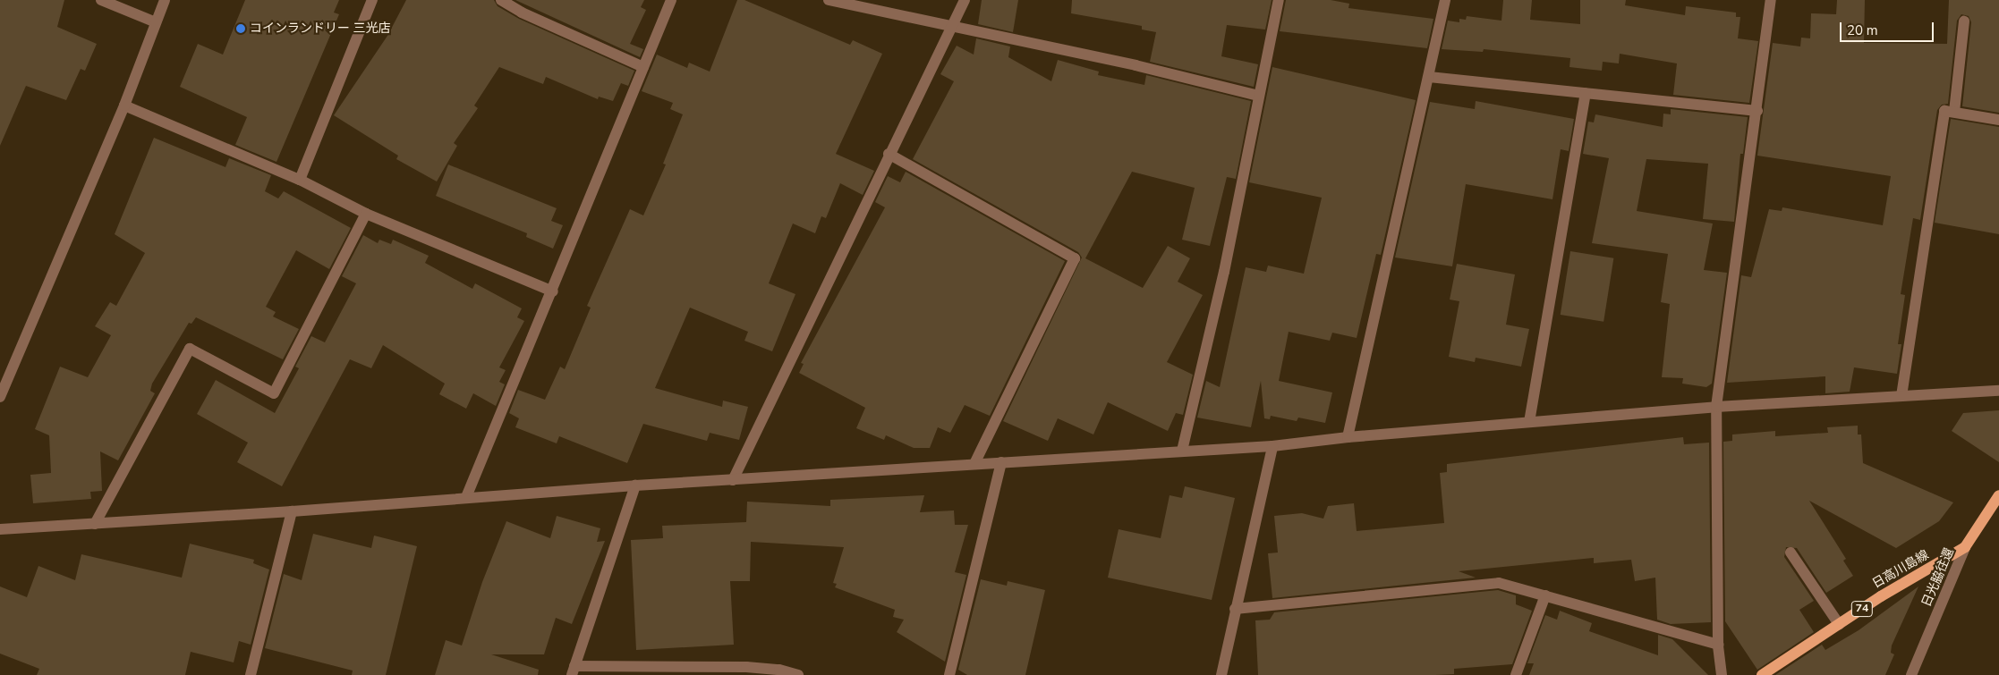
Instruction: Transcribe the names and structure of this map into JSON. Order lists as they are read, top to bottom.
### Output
{
  "streets": {
    "main road": ["日高川島線", "日光脇往還", "74"]
  },
  "crossings": [
    ["日高川島線", "日光脇往還"]
  ],
  "places": ["コインランドリー 三光店"],
  "scale_bar": "20 m"
}
